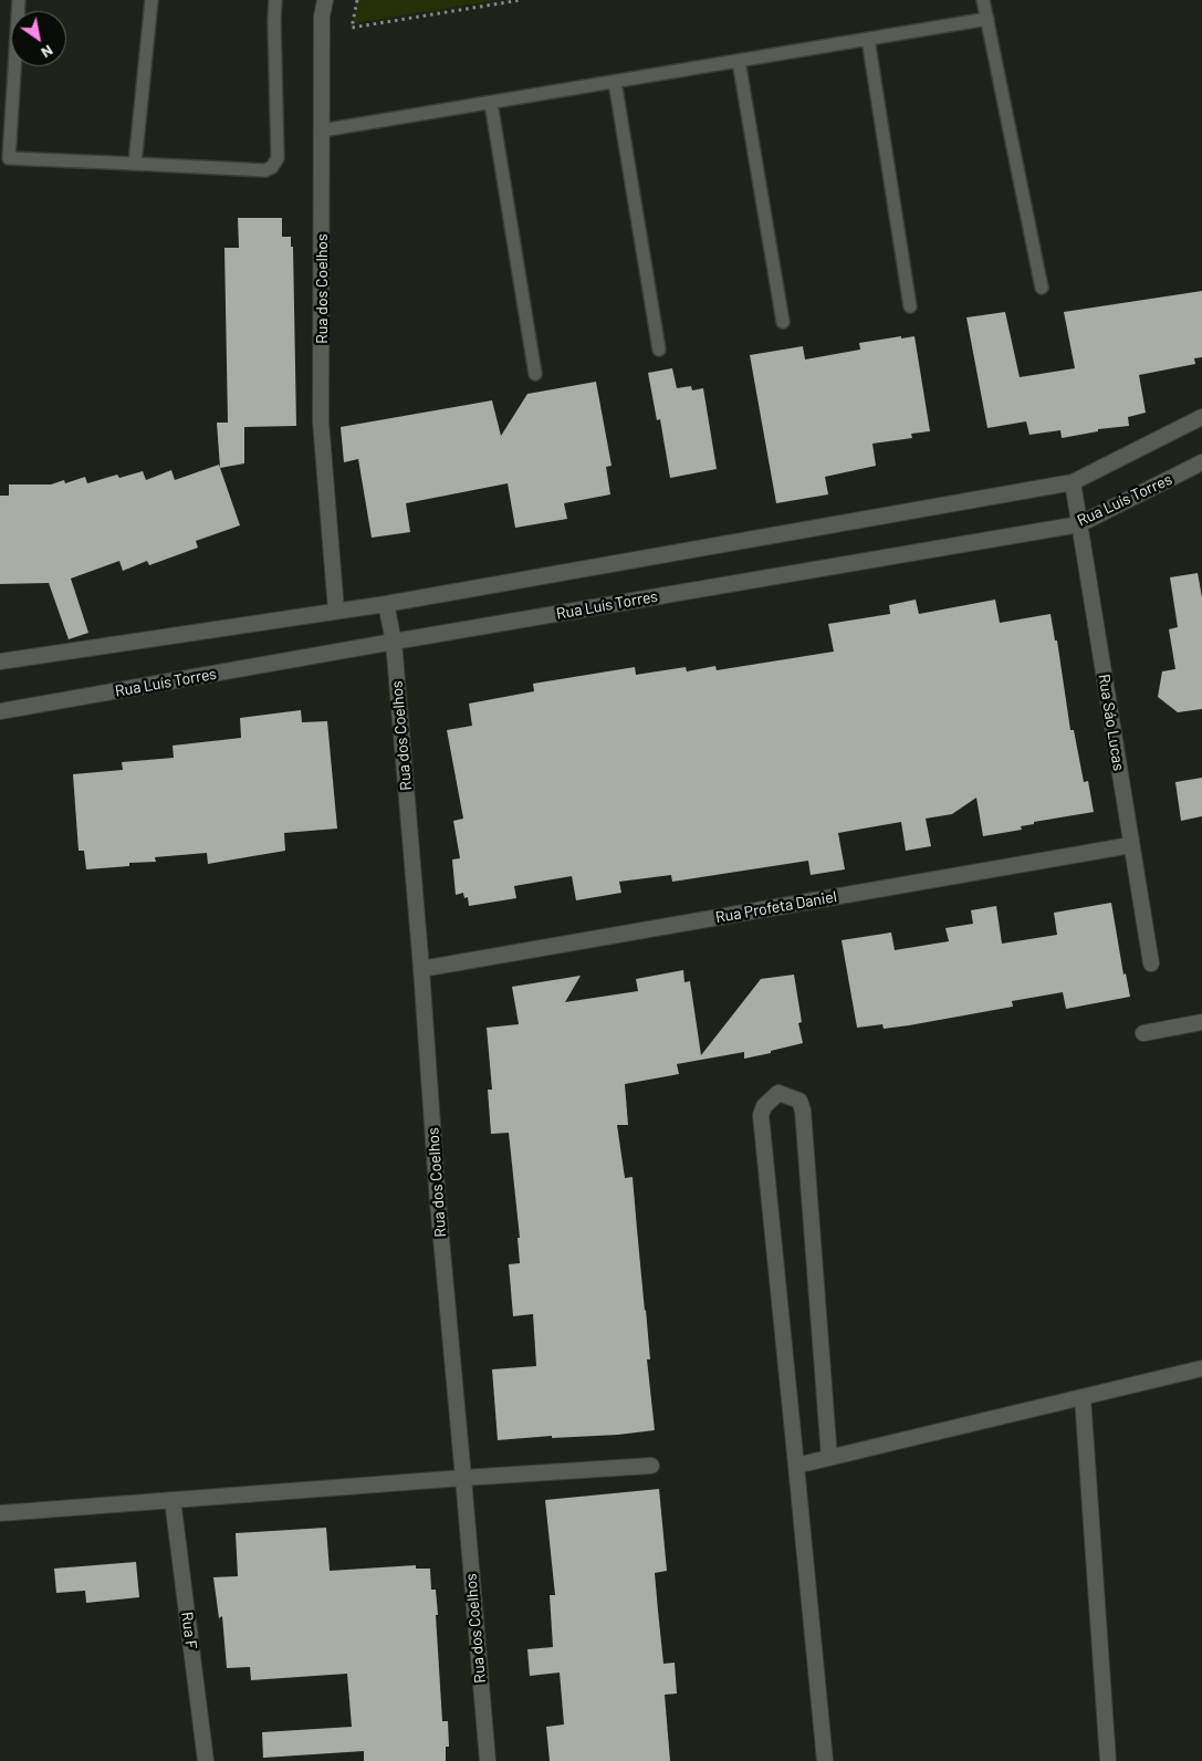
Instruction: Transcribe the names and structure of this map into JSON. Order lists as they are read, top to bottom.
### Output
{
  "streets": {
    "street": [
      "Rua dos Coelhos",
      "Rua Luís Torres",
      "Rua Sáo Lucas",
      "Rua Profeta Daniel",
      "Rua F"
    ]
  },
  "crossings": [
    ["Rua dos Coelhos", "Rua Luís Torres"],
    ["Rua dos Coelhos", "Rua Profeta Daniel"],
    ["Rua Luís Torres", "Rua Sáo Lucas"],
    ["Rua Sáo Lucas", "Rua Profeta Daniel"]
  ],
  "north": "bottom right"
}
